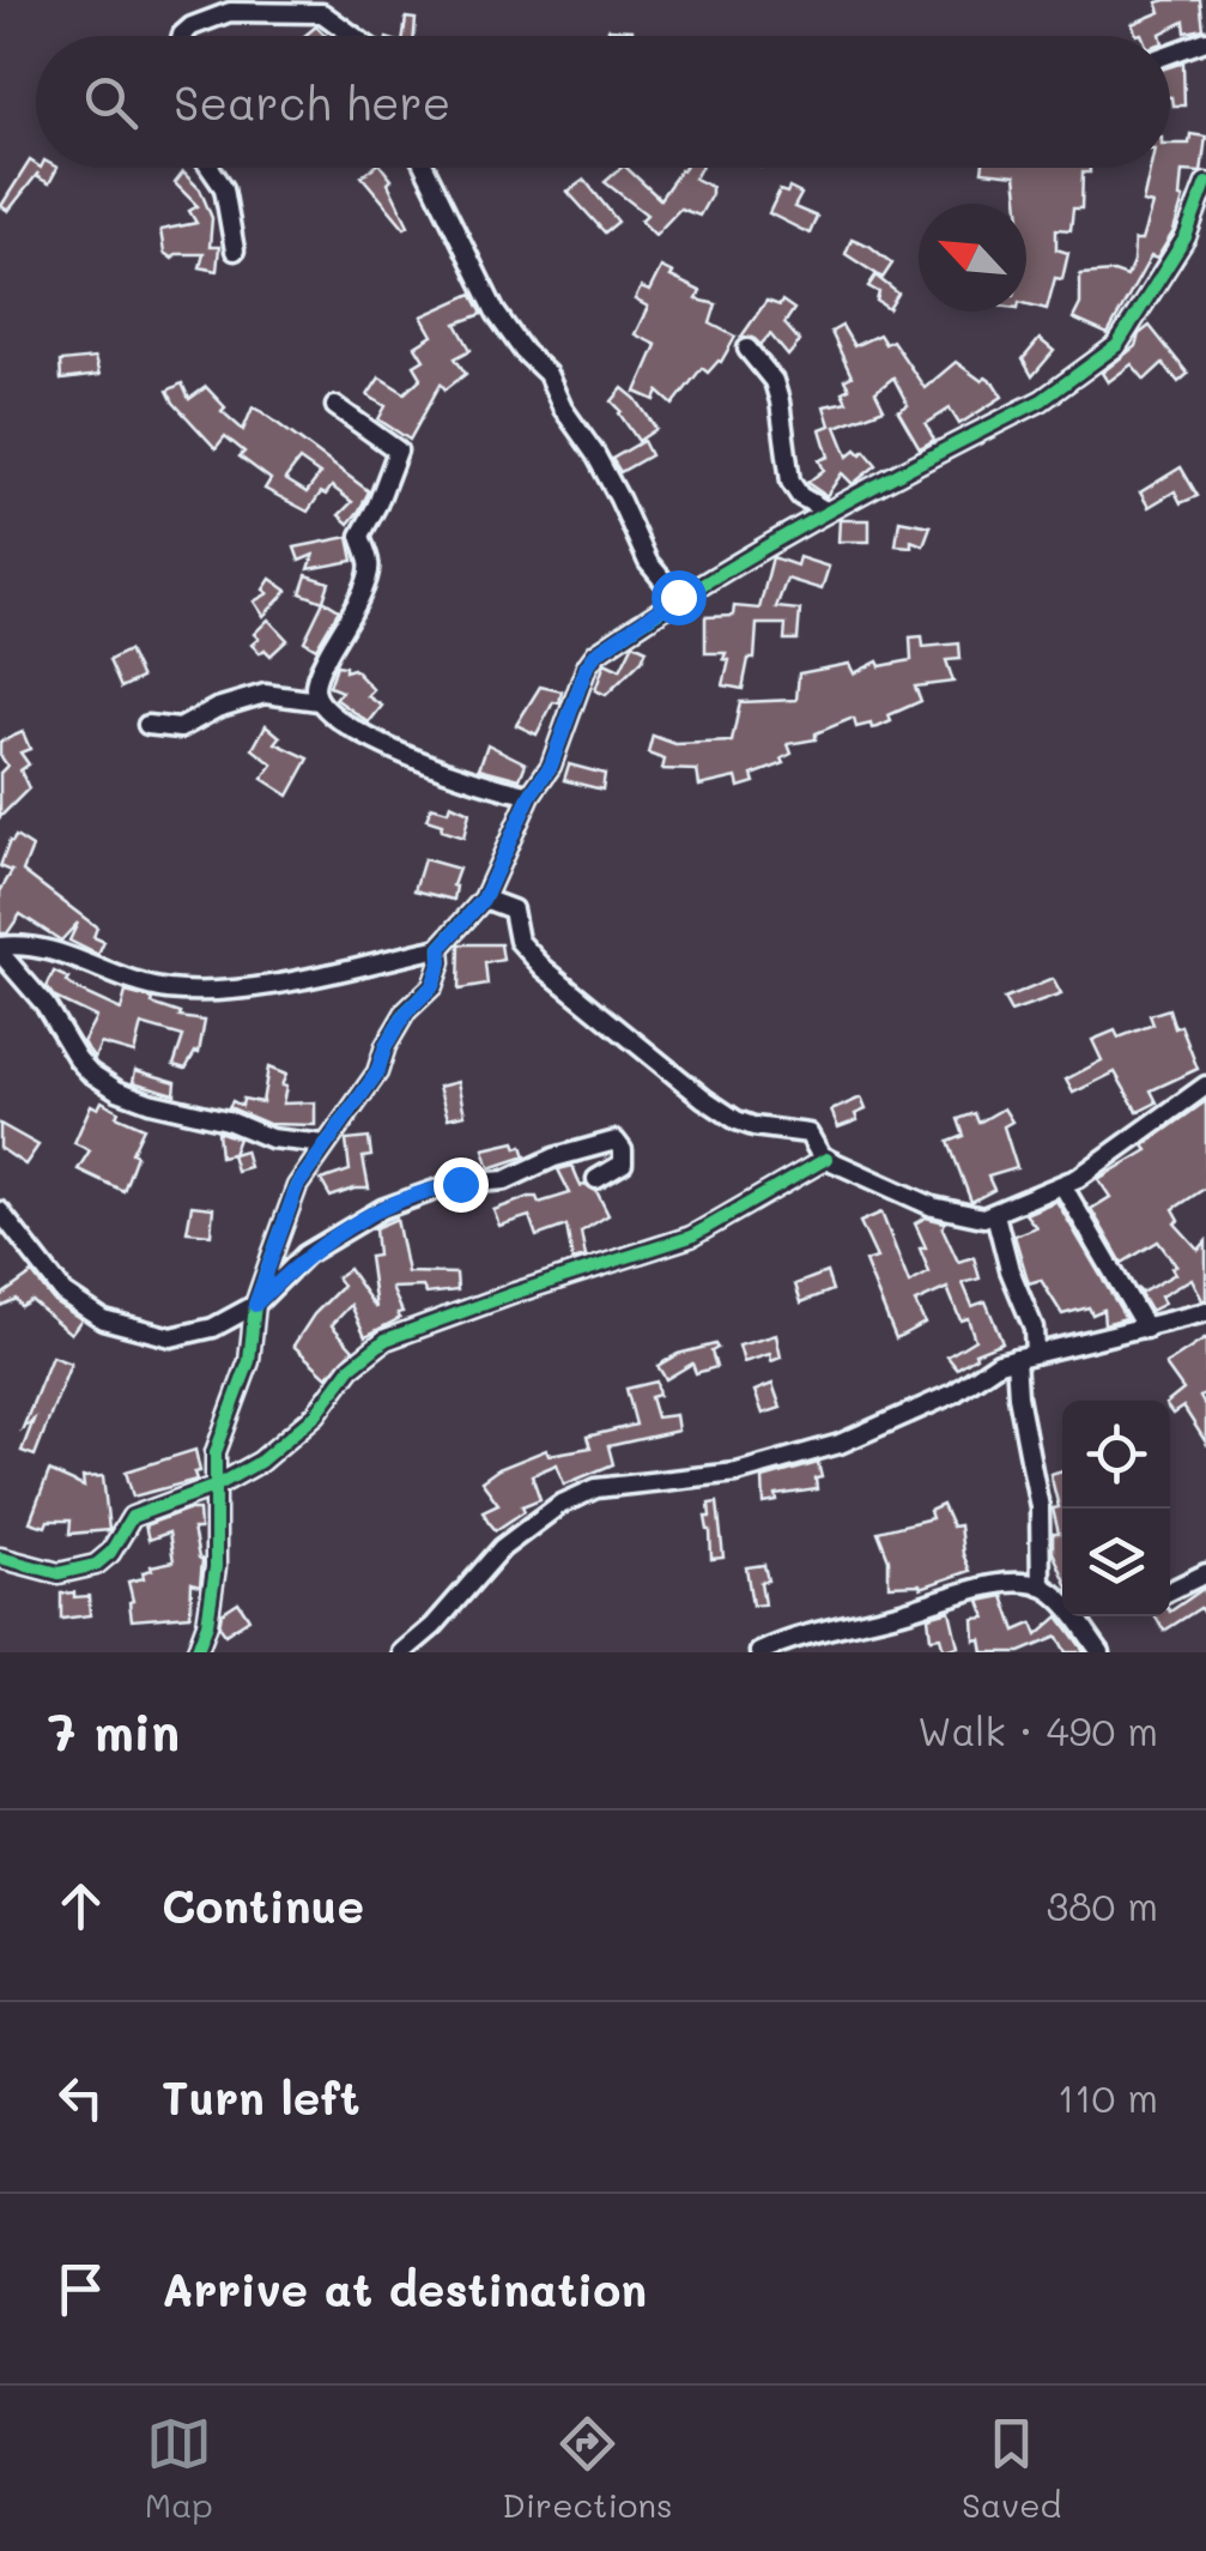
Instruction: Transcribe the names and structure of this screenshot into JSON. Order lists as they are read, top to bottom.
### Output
{
  "north": "top left",
  "page": {
    "search": "Search here",
    "heading": ["7 min", "Walk · 490 m"],
    "list": [
      ["Continue", "380 m"],
      ["Turn left", "110 m"],
      "Arrive at destination"
    ],
    "nav": ["Map", "Directions", "Saved"]
  }
}
